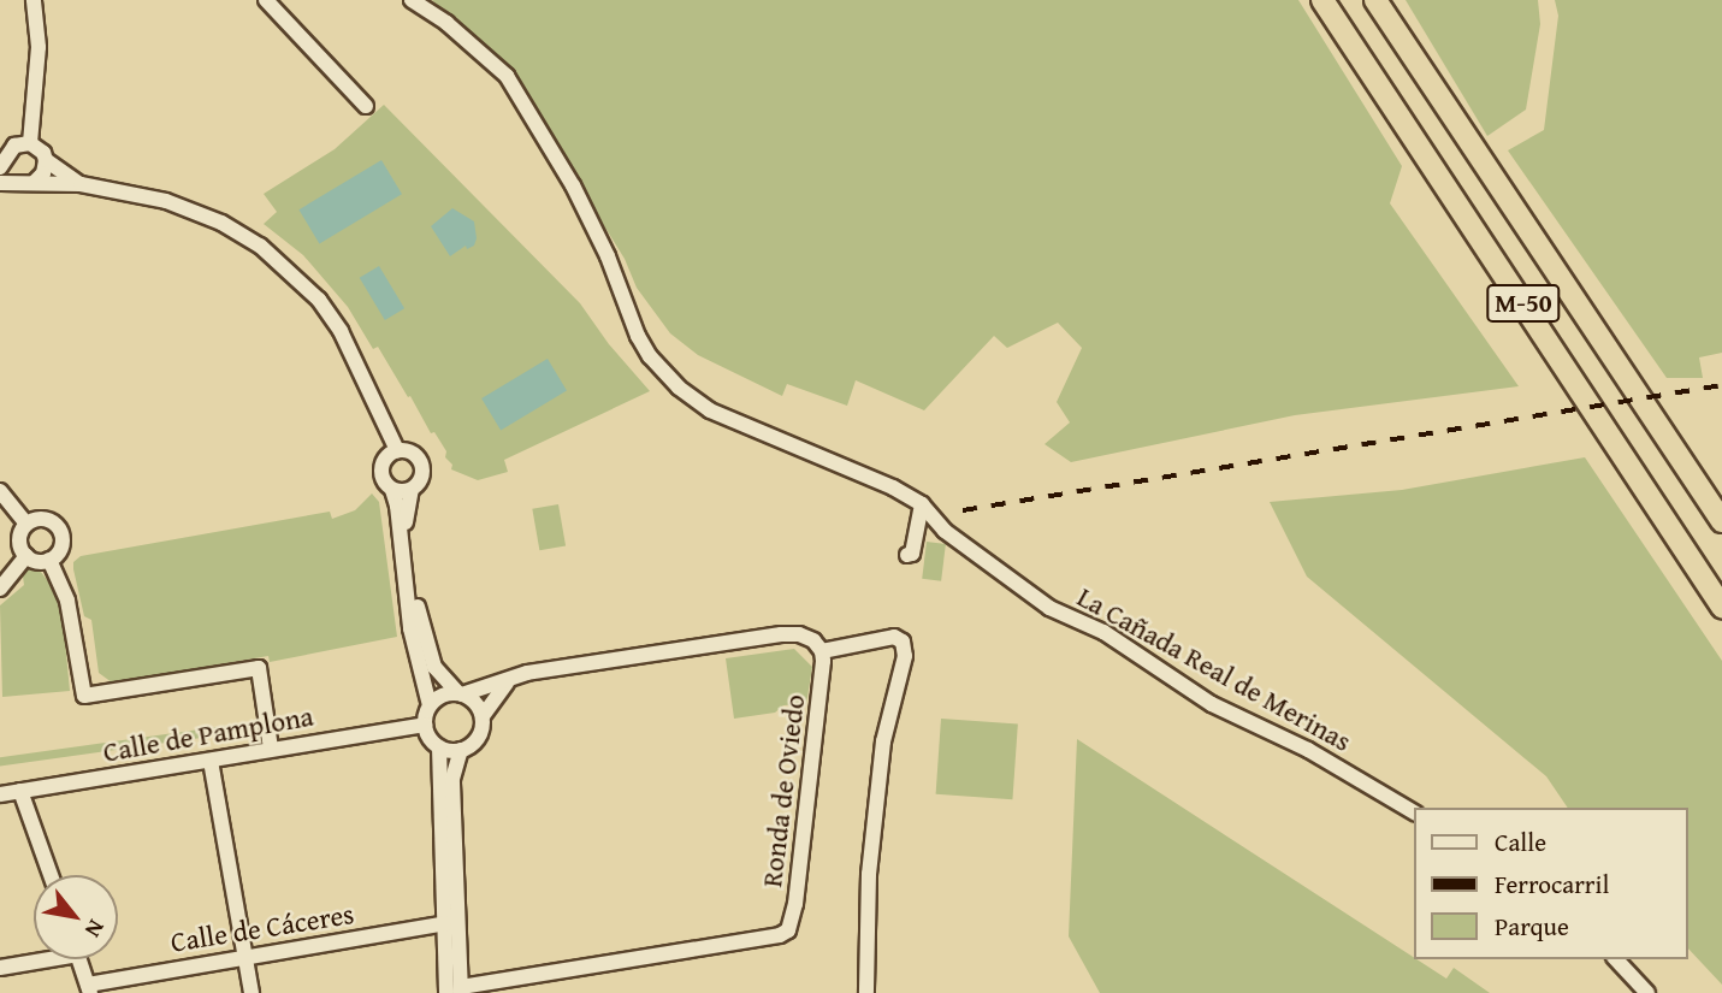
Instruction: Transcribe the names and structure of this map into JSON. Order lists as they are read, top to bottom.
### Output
{
  "streets": {
    "highway": ["M-50"],
    "street": [
      "La Cañada Real de Merinas",
      "Calle de Pamplona",
      "Ronda de Oviedo",
      "Calle de Cáceres"
    ]
  },
  "legend": ["Calle", "Ferrocarril", "Parque"],
  "north": "bottom right"
}
